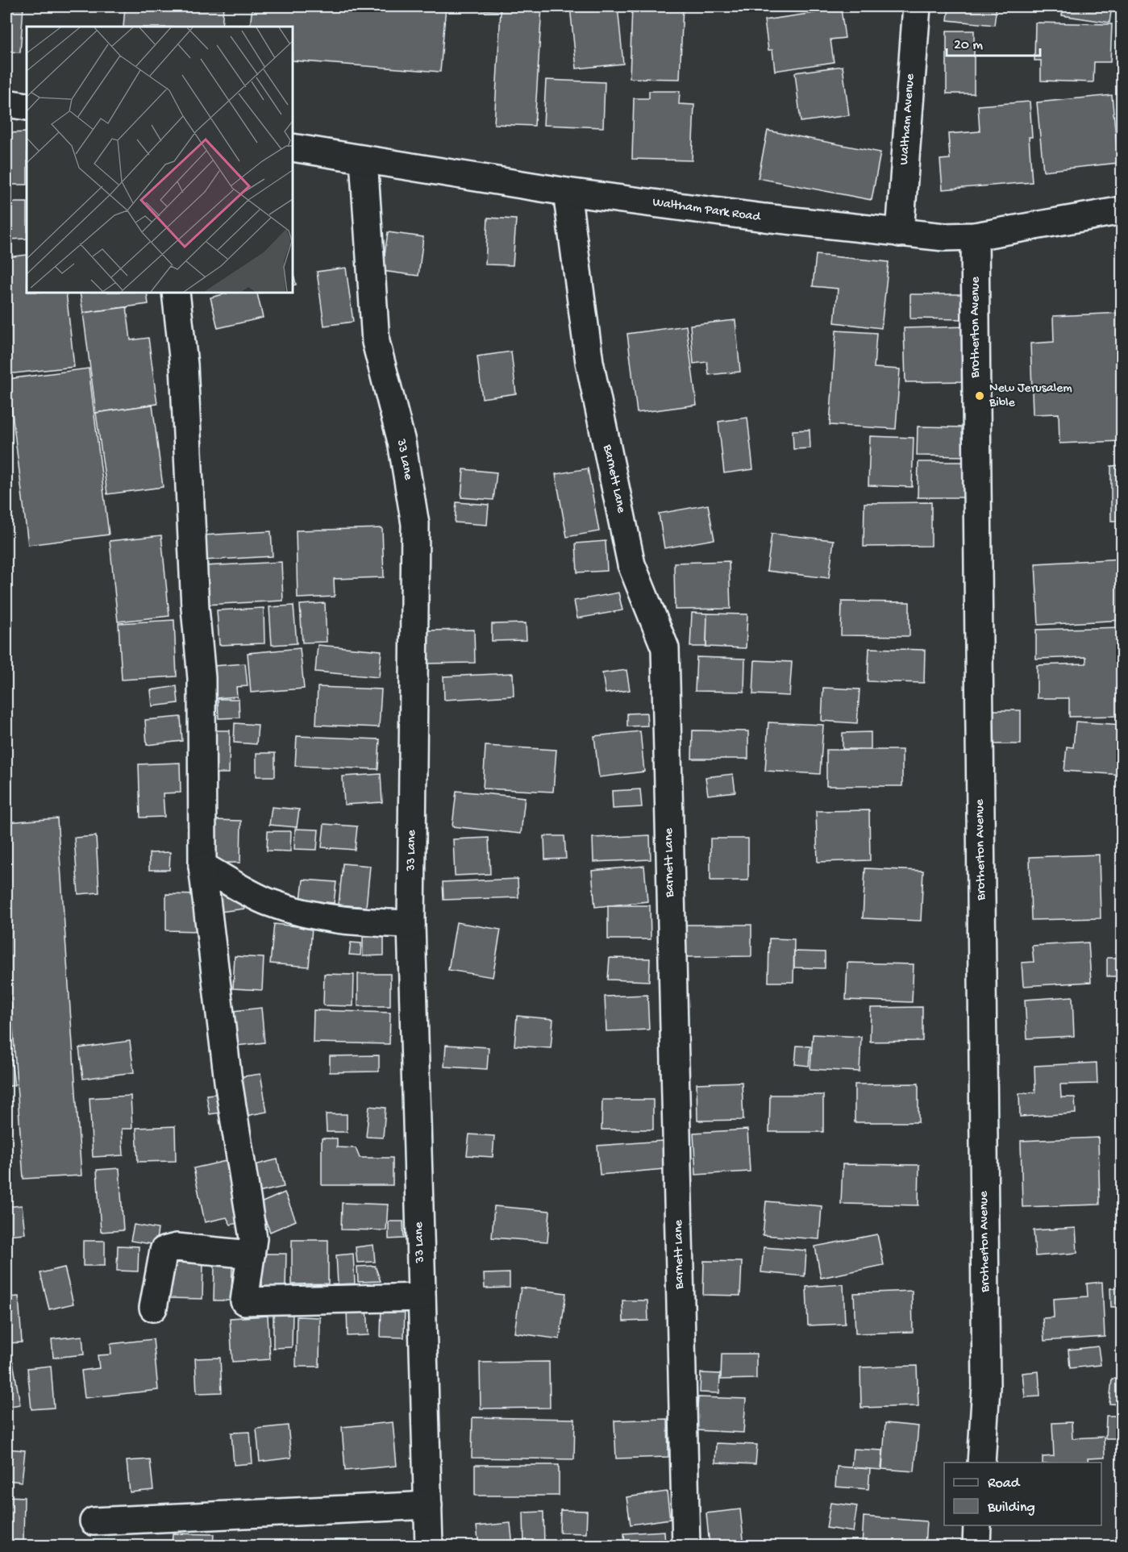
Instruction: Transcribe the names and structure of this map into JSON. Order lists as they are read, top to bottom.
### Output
{
  "streets": {
    "street": [
      "Waltham Avenue",
      "Waltham Park Road",
      "Brotherton Avenue",
      "33 Lane",
      "Barnett Lane"
    ]
  },
  "crossings": [
    ["Waltham Avenue", "Waltham Park Road"],
    ["Waltham Park Road", "Brotherton Avenue"],
    ["Waltham Park Road", "33 Lane"],
    ["Waltham Park Road", "Barnett Lane"]
  ],
  "places": ["New Jerusalem Bible"],
  "legend": ["Road", "Building"],
  "scale_bar": "20 m"
}
